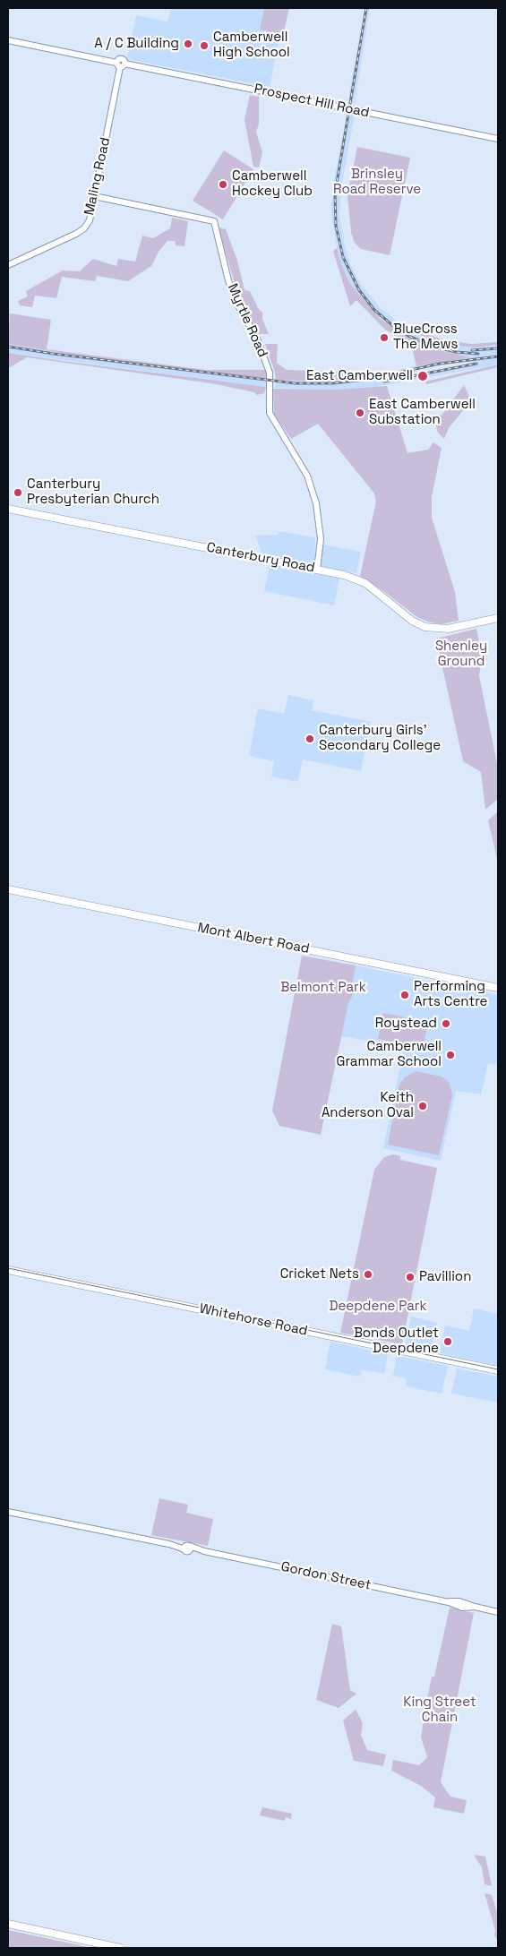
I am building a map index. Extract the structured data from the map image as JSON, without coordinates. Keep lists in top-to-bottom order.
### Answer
{
  "streets": {
    "main road": ["Canterbury Road", "Mont Albert Road", "Whitehorse Road"],
    "street": [
      "Prospect Hill Road",
      "Maling Road",
      "Myrtle Road",
      "Gordon Street"
    ]
  },
  "crossings": [
    ["Prospect Hill Road", "Maling Road"],
    ["Maling Road", "Myrtle Road"],
    ["Myrtle Road", "Canterbury Road"]
  ],
  "parks": [
    "Brinsley Road Reserve",
    "Shenley Ground",
    "Belmont Park",
    "Deepdene Park",
    "King Street Chain"
  ],
  "places": [
    "A / C Building",
    "Camberwell High School",
    "Camberwell Hockey Club",
    "BlueCross The Mews",
    "East Camberwell",
    "East Camberwell Substation",
    "Canterbury Presbyterian Church",
    "Canterbury Girls' Secondary College",
    "Performing Arts Centre",
    "Roystead",
    "Camberwell Grammar School",
    "Keith Anderson Oval",
    "Cricket Nets",
    "Pavillion",
    "Bonds Outlet Deepdene"
  ]
}
